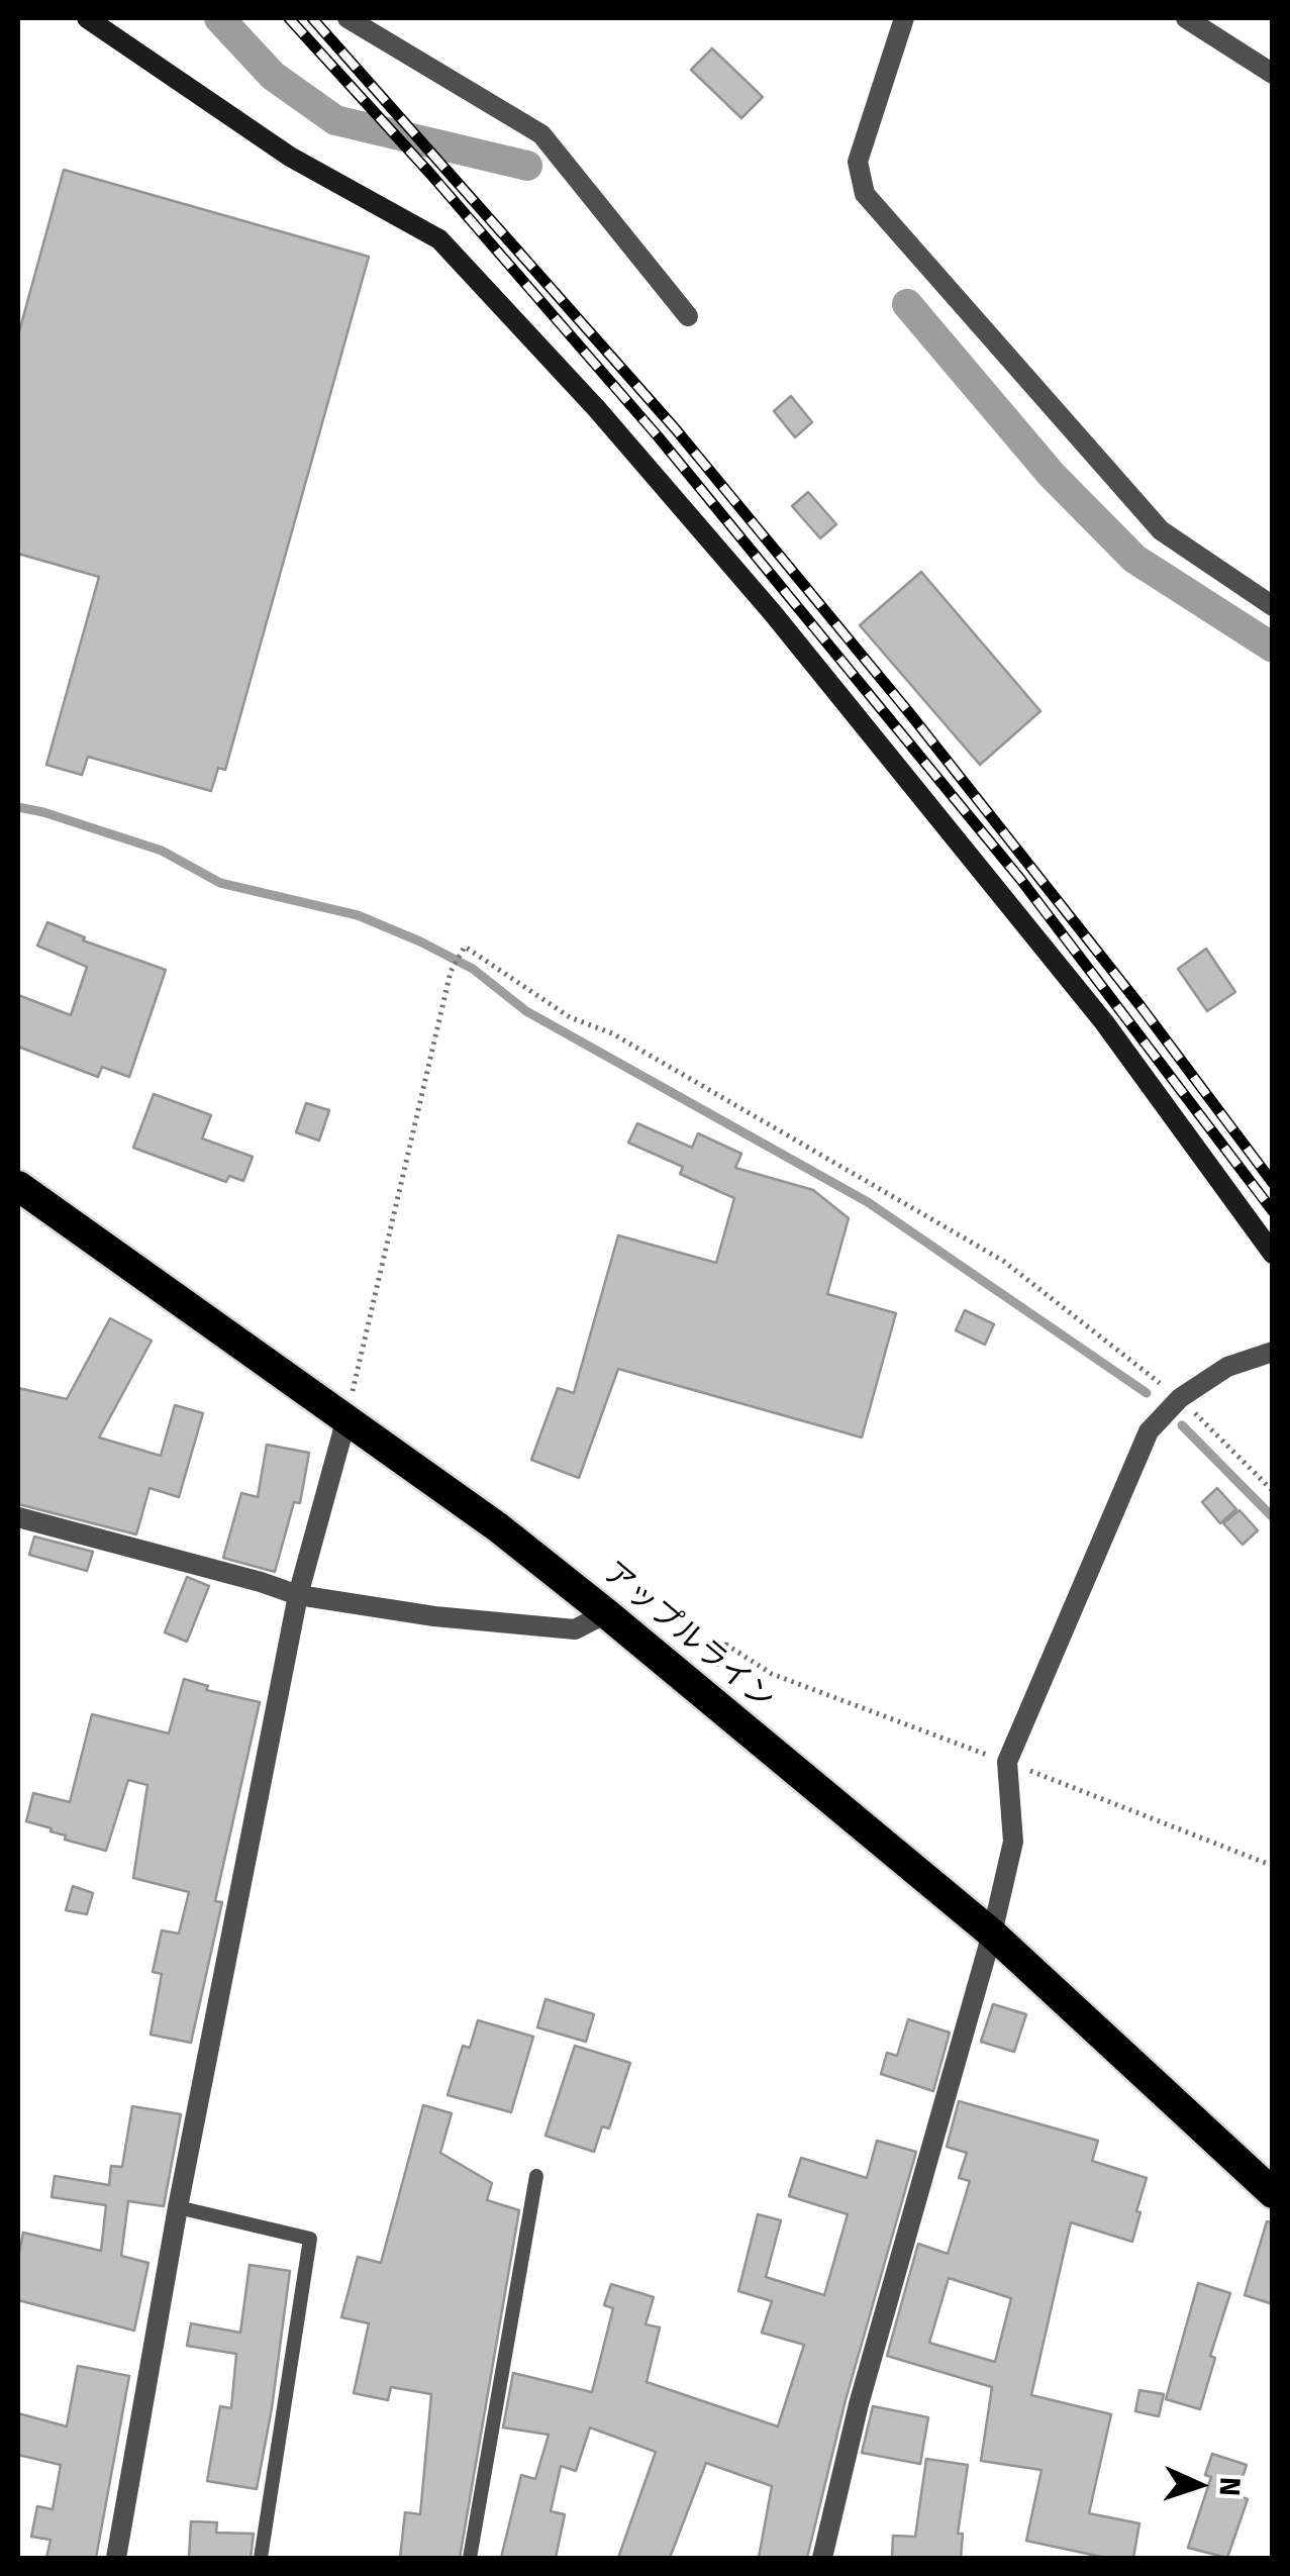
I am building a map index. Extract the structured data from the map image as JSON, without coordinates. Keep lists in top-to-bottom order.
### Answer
{
  "streets": {
    "highway": ["アップルライン"]
  },
  "north": "right"
}
